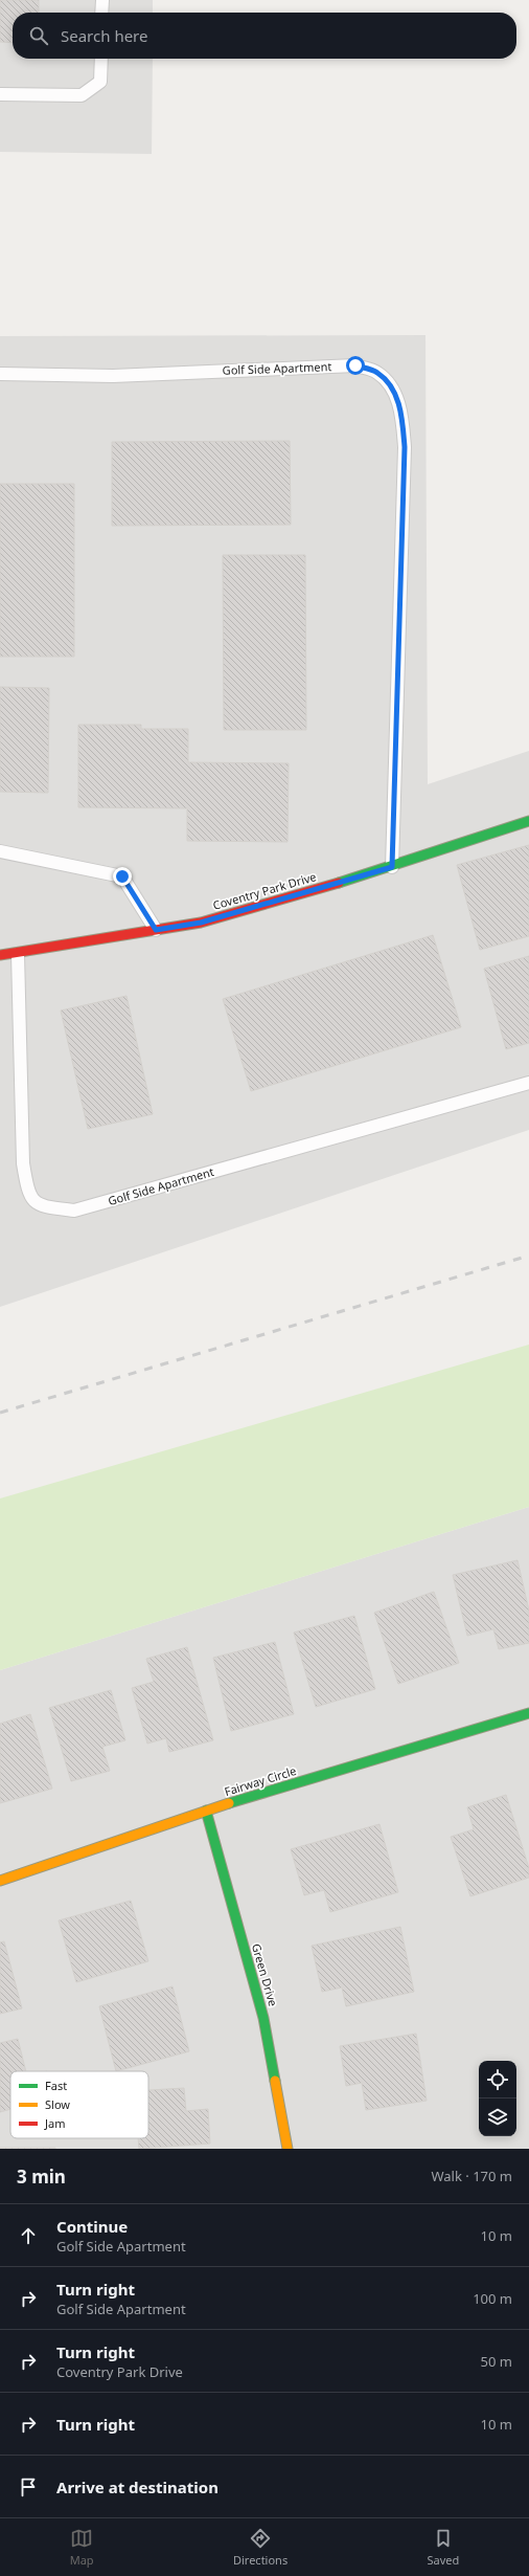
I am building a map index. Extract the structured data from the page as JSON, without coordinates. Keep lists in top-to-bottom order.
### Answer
{
  "streets": {
    "street": ["Coventry Park Drive", "Fairway Circle", "Green Drive"],
    "lane": ["Golf Side Apartment"]
  },
  "crossings": [
    ["Golf Side Apartment", "Coventry Park Drive"],
    ["Fairway Circle", "Green Drive"]
  ],
  "legend": ["Fast", "Slow", "Jam"],
  "page": {
    "search": "Search here",
    "heading": ["3 min", "Walk · 170 m"],
    "list": [
      ["Continue", "Golf Side Apartment", "10 m"],
      ["Turn right", "Golf Side Apartment", "100 m"],
      ["Turn right", "Coventry Park Drive", "50 m"],
      ["Turn right", "10 m"],
      "Arrive at destination"
    ],
    "nav": ["Map", "Directions", "Saved"]
  }
}
